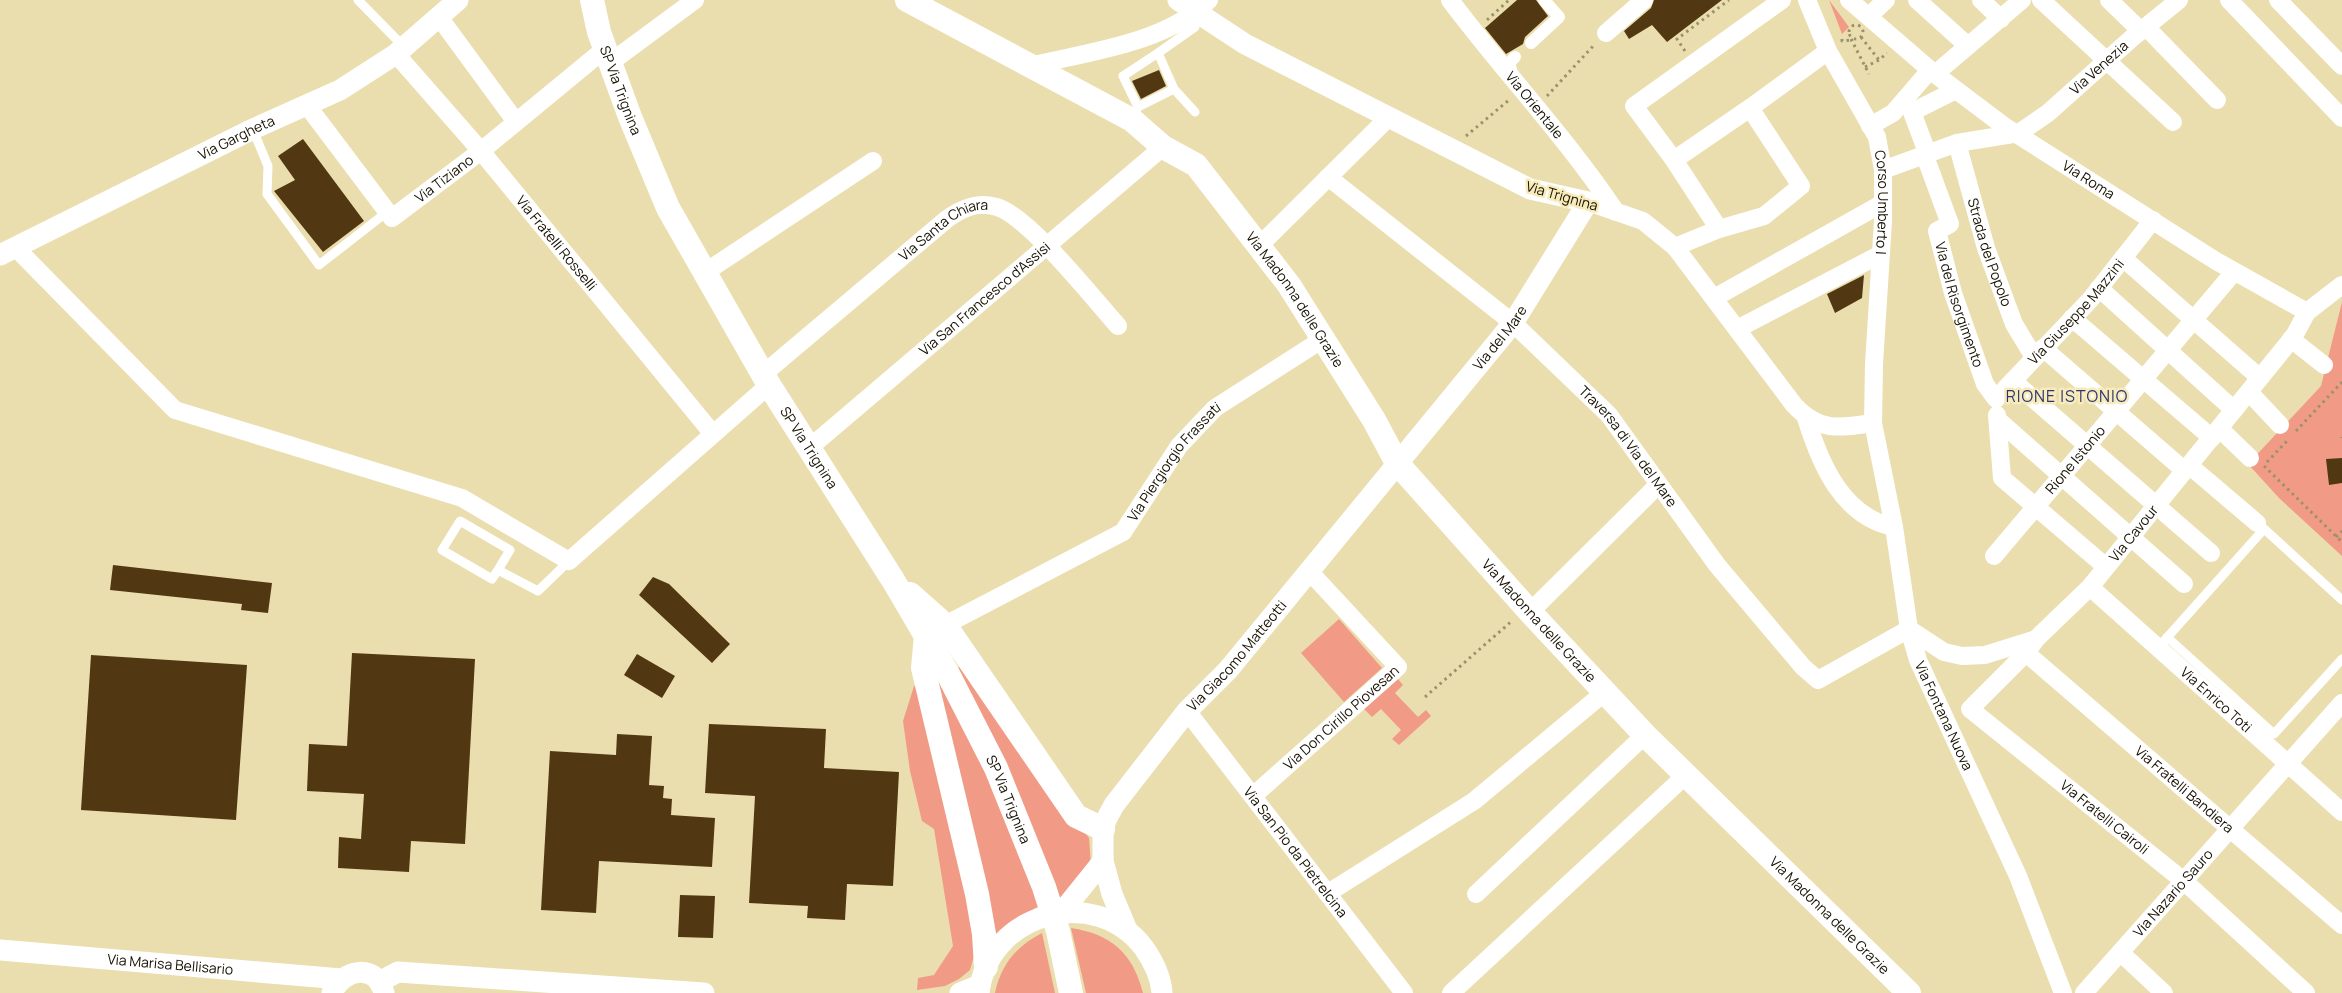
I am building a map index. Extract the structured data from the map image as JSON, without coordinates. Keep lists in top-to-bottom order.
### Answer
{
  "streets": {
    "main road": ["SP Via Trignina", "Via Madonna delle Grazie"],
    "street": [
      "Via Venezia",
      "Via Orientale",
      "Via Gargheta",
      "Via Tiziano",
      "Via Roma",
      "Via Trignina",
      "Corso Umberto I",
      "Via Santa Chiara",
      "Via Fratelli Rosselli",
      "Strada del Popolo",
      "Via San Francesco d'Assisi",
      "Via del Risorgimento",
      "Via Giuseppe Mazzini",
      "Via del Mare",
      "Traversa di Via del Mare",
      "Rione Istonio",
      "Via Piergiorgio Frassati",
      "Via Cavour",
      "Via Giacomo Matteotti",
      "Via Enrico Toti",
      "Via Fontana Nuova",
      "Via Don Cirillo Piovesan",
      "Via Fratelli Bandiera",
      "Via Fratelli Cairoli",
      "Via San Pio da Pietrelcina",
      "Via Nazario Sauro",
      "Via Marisa Bellisario"
    ]
  },
  "crossings": [
    ["Via Venezia", "Via Roma"],
    ["SP Via Trignina", "Via Tiziano"],
    ["SP Via Trignina", "Via Santa Chiara"],
    ["SP Via Trignina", "Via San Francesco d'Assisi"],
    ["SP Via Trignina", "Via Piergiorgio Frassati"],
    ["Via Orientale", "Via Trignina"],
    ["Via Gargheta", "Via Fratelli Rosselli"],
    ["Via Tiziano", "Via Fratelli Rosselli"],
    ["Via Roma", "Via Giuseppe Mazzini"],
    ["Via Roma", "Rione Istonio"],
    ["Via Roma", "Via Cavour"],
    ["Via Trignina", "Via del Mare"],
    ["Corso Umberto I", "Via Fontana Nuova"],
    ["Via Santa Chiara", "Via Fratelli Rosselli"],
    ["Via Santa Chiara", "Via San Francesco d'Assisi"],
    ["Strada del Popolo", "Via Giuseppe Mazzini"],
    ["Strada del Popolo", "Rione Istonio"],
    ["Strada del Popolo", "Via Cavour"],
    ["Via San Francesco d'Assisi", "Via Madonna delle Grazie"],
    ["Via Madonna delle Grazie", "Via del Mare"],
    ["Via Madonna delle Grazie", "Via Piergiorgio Frassati"],
    ["Via Madonna delle Grazie", "Via Giacomo Matteotti"],
    ["Via Madonna delle Grazie", "Via San Pio da Pietrelcina"],
    ["Via del Risorgimento", "Via Giuseppe Mazzini"],
    ["Via del Mare", "Traversa di Via del Mare"],
    ["Via del Mare", "Via Giacomo Matteotti"],
    ["Traversa di Via del Mare", "Via Cavour"],
    ["Traversa di Via del Mare", "Via Fontana Nuova"],
    ["Via Cavour", "Via Enrico Toti"],
    ["Via Cavour", "Via Fontana Nuova"],
    ["Via Cavour", "Via Fratelli Bandiera"],
    ["Via Cavour", "Via Fratelli Cairoli"],
    ["Via Giacomo Matteotti", "Via Don Cirillo Piovesan"],
    ["Via Giacomo Matteotti", "Via San Pio da Pietrelcina"],
    ["Via Enrico Toti", "Via Nazario Sauro"],
    ["Via Don Cirillo Piovesan", "Via San Pio da Pietrelcina"],
    ["Via Fratelli Bandiera", "Via Fratelli Cairoli"],
    ["Via Fratelli Bandiera", "Via Nazario Sauro"],
    ["Via Fratelli Cairoli", "Via Nazario Sauro"]
  ],
  "districts": ["RIONE ISTONIO"]
}
